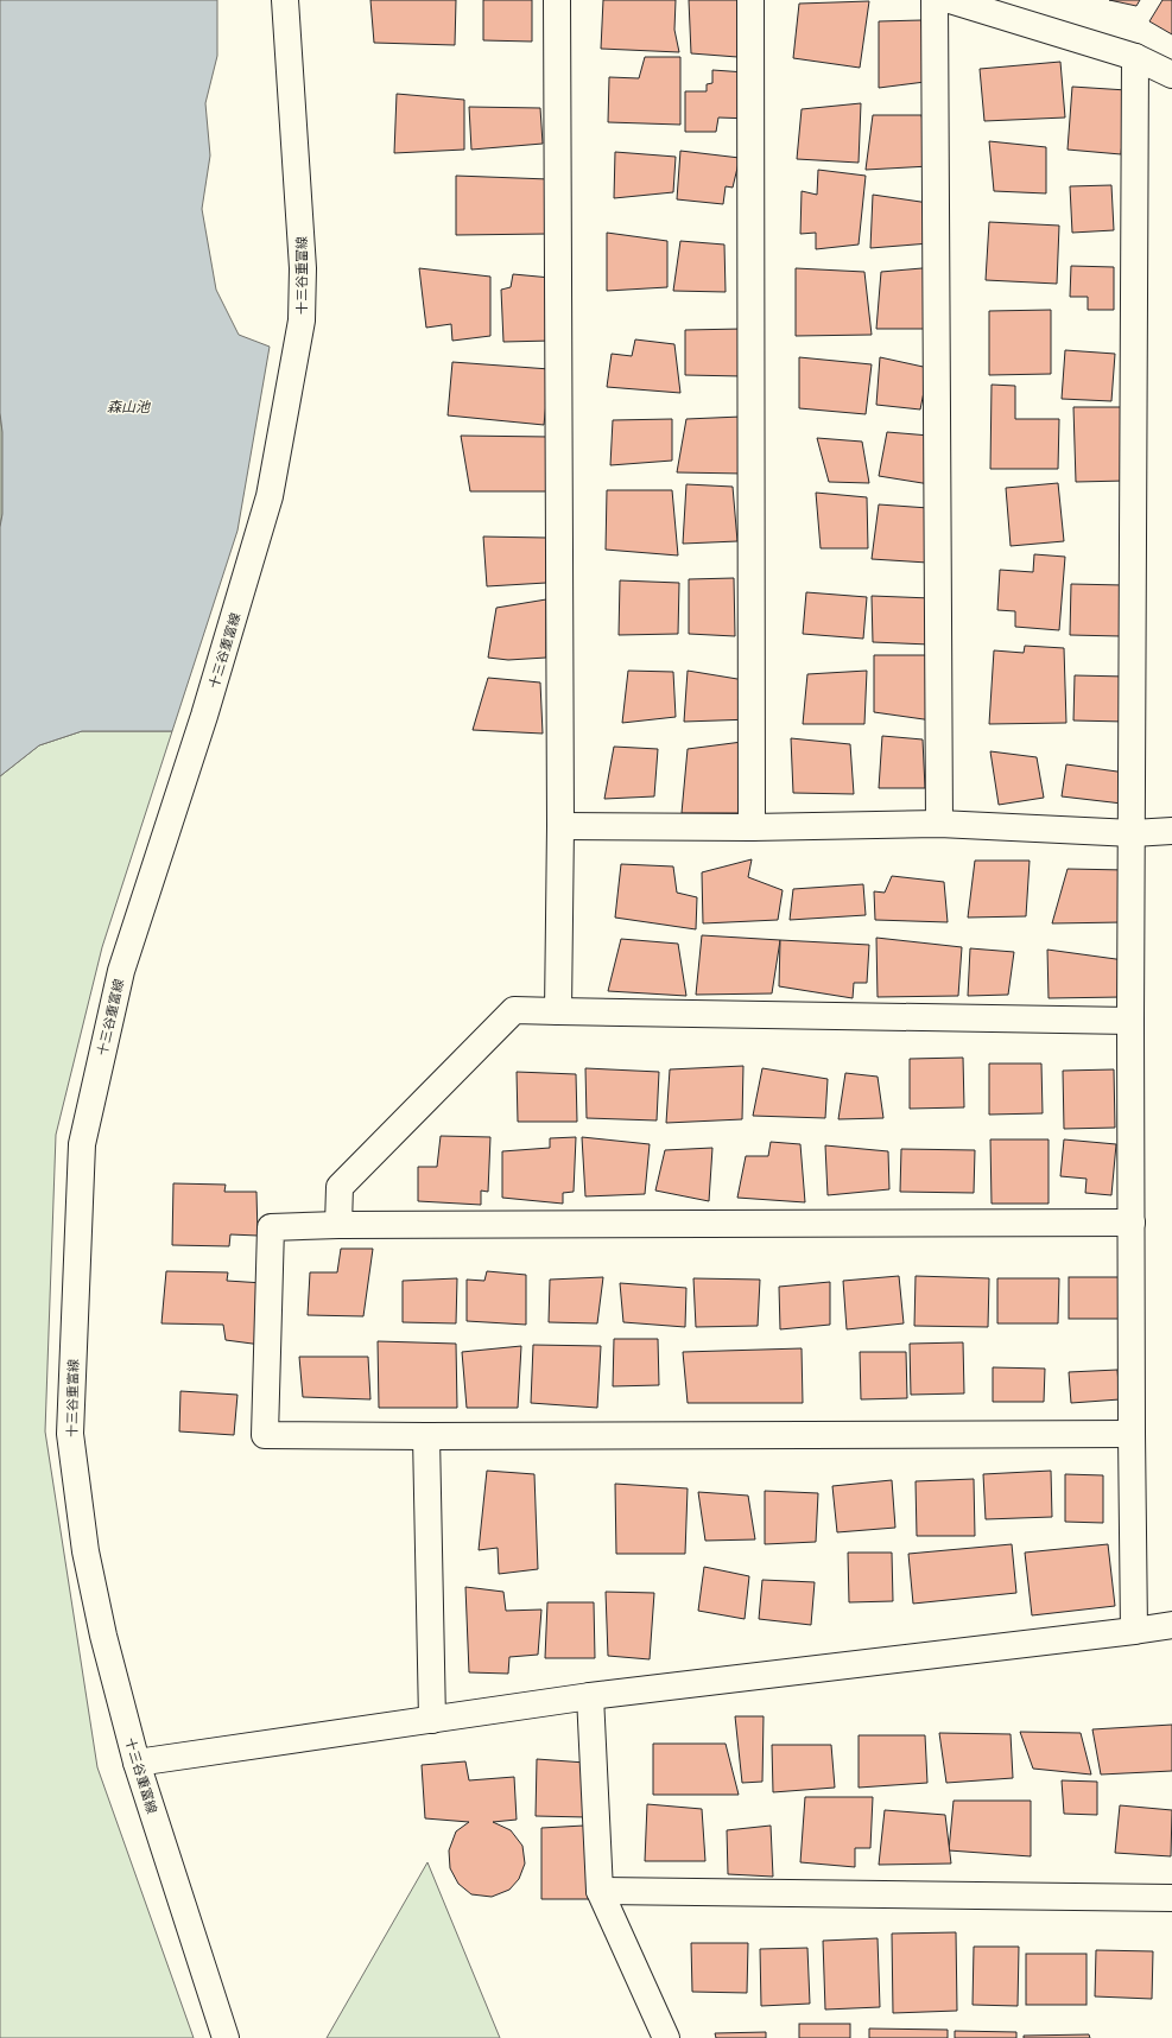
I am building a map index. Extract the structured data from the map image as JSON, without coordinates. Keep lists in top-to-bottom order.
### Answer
{
  "streets": {
    "street": ["十三谷重富線"]
  },
  "water": ["森山池"]
}
